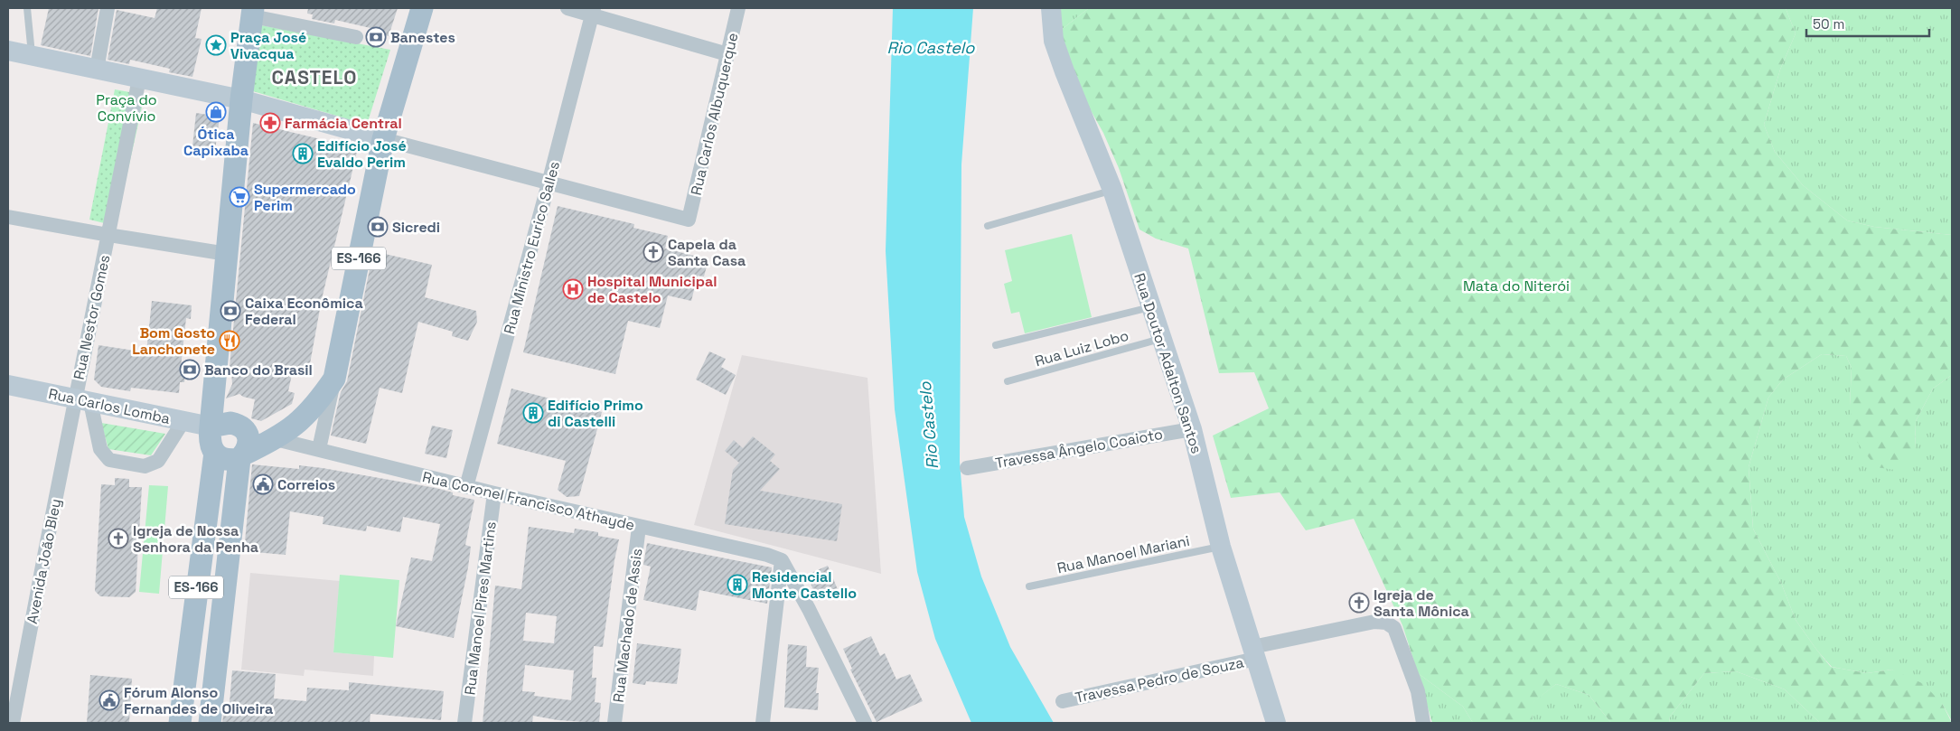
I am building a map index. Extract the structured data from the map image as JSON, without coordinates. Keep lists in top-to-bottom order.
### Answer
{
  "streets": {
    "main road": ["ES-166", "Rua Doutor Adalton Santos", "Rua Carlos Lomba"],
    "street": [
      "Rua Carlos Albuquerque",
      "Rua Ministro Eurico Salles",
      "Rua Nestor Gomes",
      "Travessa Ângelo Coaioto",
      "Rua Coronel Francisco Athayde",
      "Avenida João Bley",
      "Rua Manoel Pires Martins",
      "Rua Machado de Assis",
      "Travessa Pedro de Souza"
    ],
    "lane": ["Rua Luiz Lobo", "Rua Manoel Mariani"]
  },
  "crossings": [
    ["Rua Carlos Albuquerque", "Rua Ministro Eurico Salles"],
    ["Rua Ministro Eurico Salles", "Rua Coronel Francisco Athayde"],
    ["ES-166", "Rua Carlos Lomba"],
    ["Rua Nestor Gomes", "Rua Carlos Lomba"],
    ["Rua Nestor Gomes", "Avenida João Bley"],
    ["Rua Luiz Lobo", "Rua Doutor Adalton Santos"],
    ["Rua Doutor Adalton Santos", "Travessa Ângelo Coaioto"],
    ["Rua Doutor Adalton Santos", "Rua Manoel Mariani"],
    ["Rua Doutor Adalton Santos", "Travessa Pedro de Souza"],
    ["Rua Carlos Lomba", "Avenida João Bley"],
    ["Rua Coronel Francisco Athayde", "Rua Manoel Pires Martins"],
    ["Rua Coronel Francisco Athayde", "Rua Machado de Assis"]
  ],
  "districts": ["CASTELO"],
  "water": ["Rio Castelo"],
  "parks": ["Praça do Convívio", "Mata do Niterói"],
  "places": {
    "bank": [
      "Banestes",
      "Sicredi",
      "Caixa Econômica Federal",
      "Banco do Brasil"
    ],
    "place": ["Praça José Vivacqua"],
    "shop": ["Ótica Capixaba"],
    "pharmacy": ["Farmácia Central"],
    "building": ["Edifício José Evaldo Perim", "Edifício Primo di Castelli", "Residencial Monte Castello"],
    "supermarket": ["Supermercado Perim"],
    "church": ["Capela da Santa Casa", "Igreja de Nossa Senhora da Penha", "Igreja de Santa Mônica"],
    "hospital": ["Hospital Municipal de Castelo"],
    "restaurant": ["Bom Gosto Lanchonete"],
    "public building": ["Correios", "Fórum Alonso Fernandes de Oliveira"]
  },
  "scale_bar": "50 m"
}
